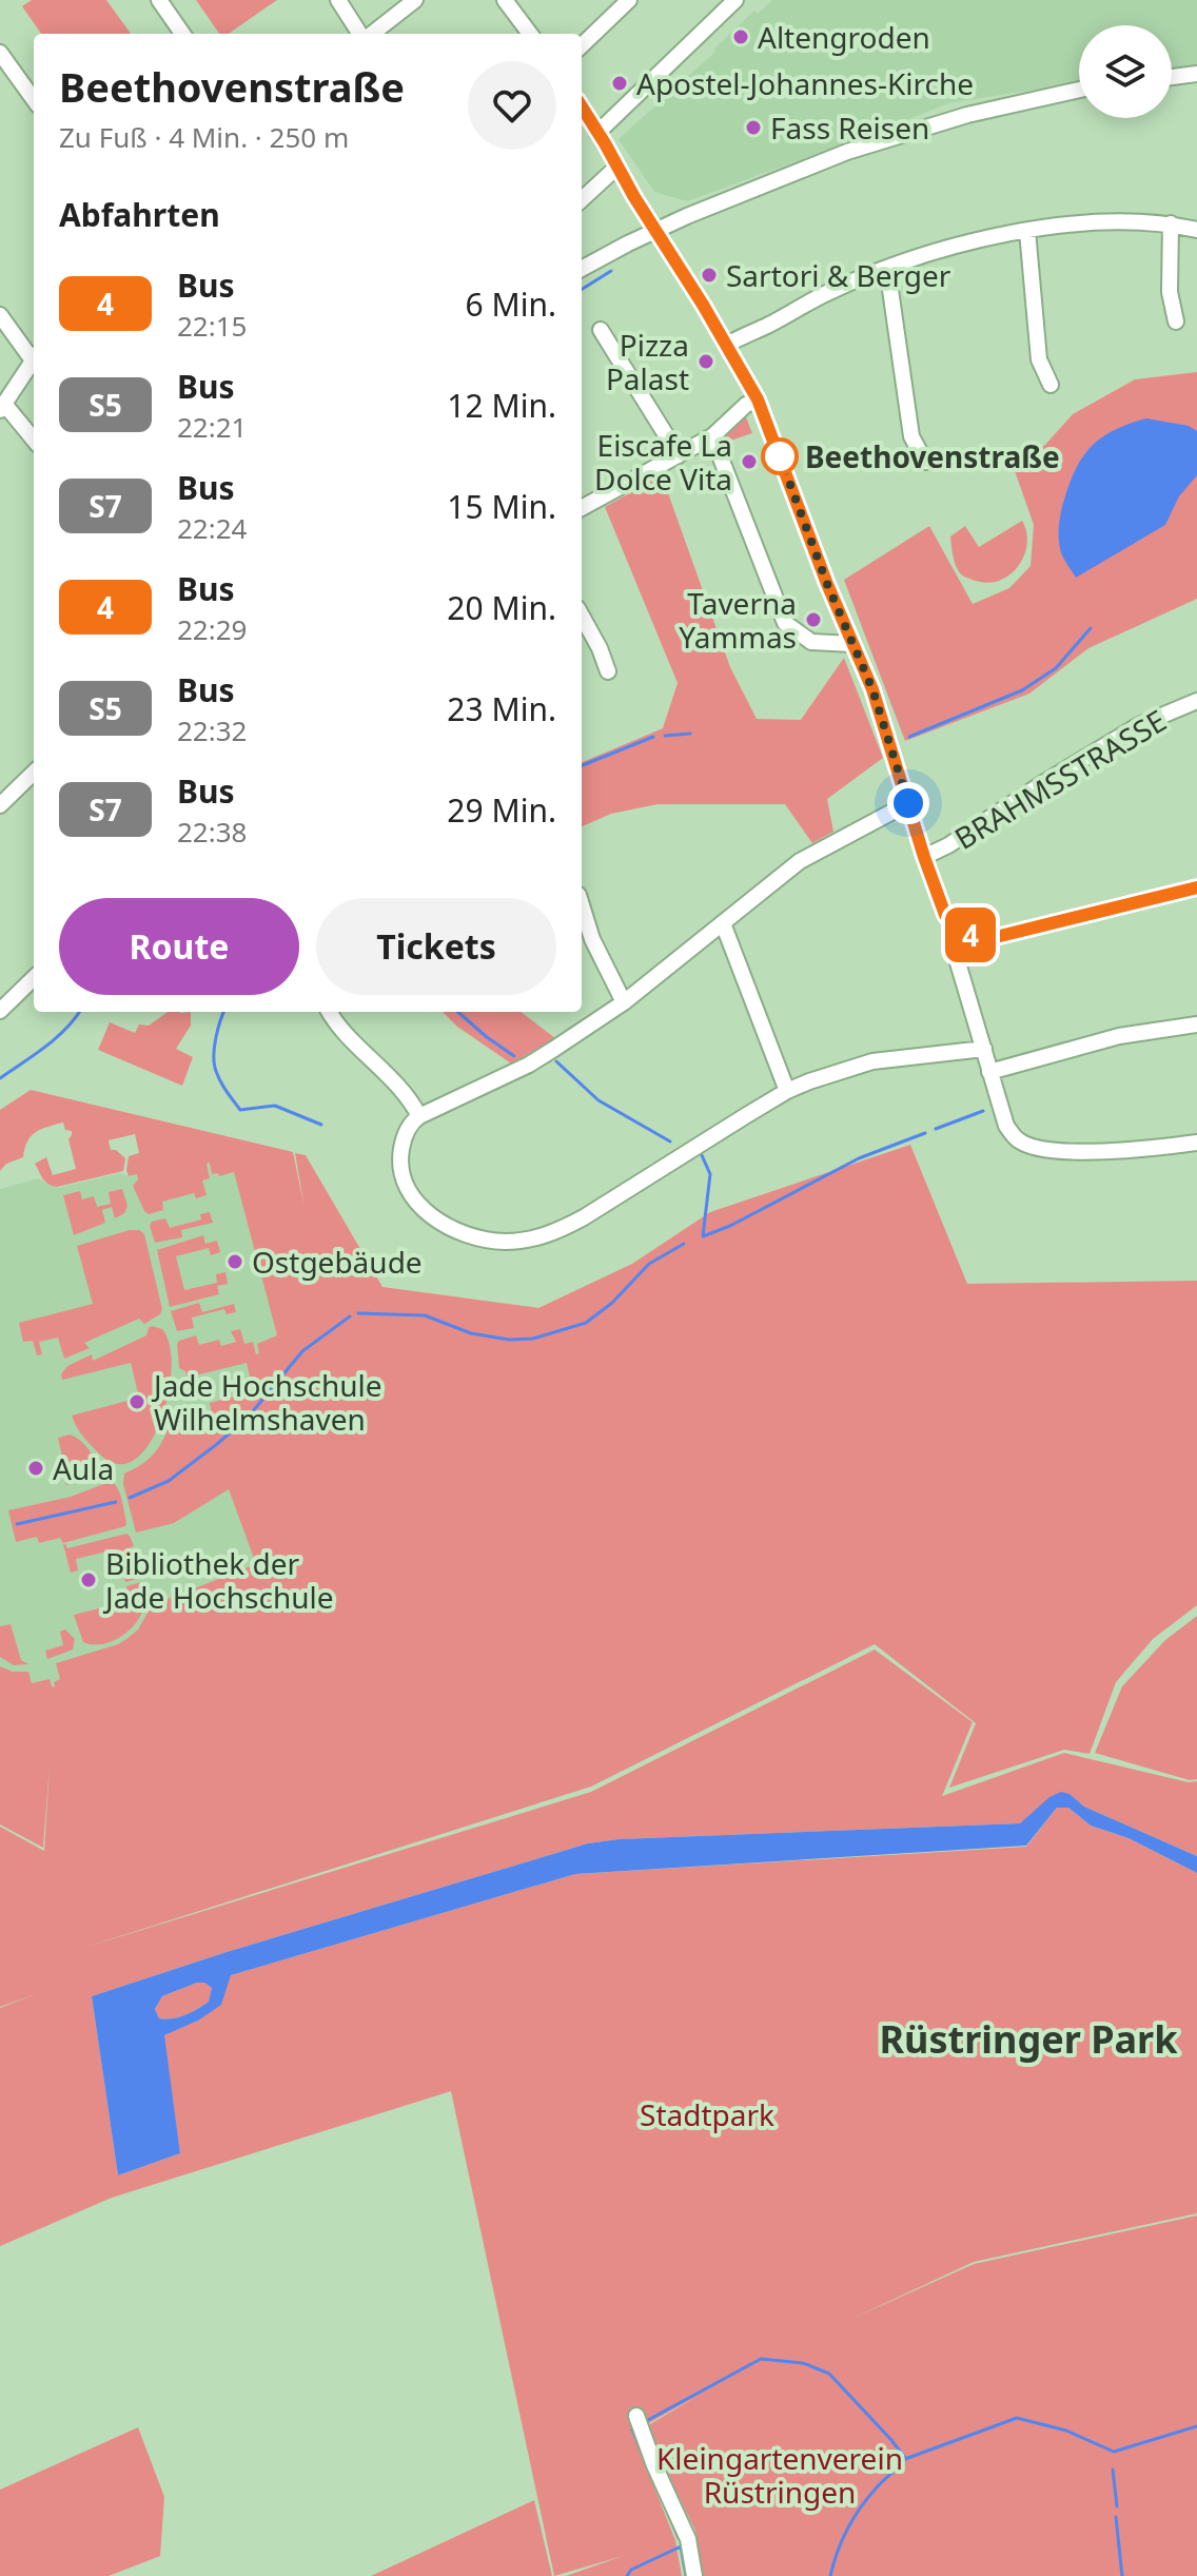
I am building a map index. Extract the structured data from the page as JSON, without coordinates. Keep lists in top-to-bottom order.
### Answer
{
  "streets": {
    "street": ["BRAHMSSTRASSE"]
  },
  "districts": ["Rüstringer Park"],
  "parks": ["Stadtpark", "Kleingartenverein Rüstringen"],
  "places": [
    "Altengroden",
    "Apostel-Johannes-Kirche",
    "Fass Reisen",
    "Sartori & Berger",
    "Pizza Palast",
    "Beethovenstraße",
    "Eiscafe La Dolce Vita",
    "Taverna Yammas",
    "Ostgebäude",
    "Jade Hochschule Wilhelmshaven",
    "Aula",
    "Bibliothek der Jade Hochschule"
  ],
  "lines": ["bus line 4"],
  "page": {
    "on_map": "4",
    "heading": [
      ["Beethovenstraße", "Zu Fuß · 4 Min. · 250 m"],
      "Abfahrten"
    ],
    "list": [
      {
        "mark": "4",
        "name": "Bus",
        "note": "22:15",
        "value": "6 Min."
      },
      {
        "mark": "S5",
        "name": "Bus",
        "note": "22:21",
        "value": "12 Min."
      },
      {
        "mark": "S7",
        "name": "Bus",
        "note": "22:24",
        "value": "15 Min."
      },
      {
        "mark": "4",
        "name": "Bus",
        "note": "22:29",
        "value": "20 Min."
      },
      {
        "mark": "S5",
        "name": "Bus",
        "note": "22:32",
        "value": "23 Min."
      },
      {
        "mark": "S7",
        "name": "Bus",
        "note": "22:38",
        "value": "29 Min."
      }
    ],
    "buttons": ["Route", "Tickets"]
  }
}
